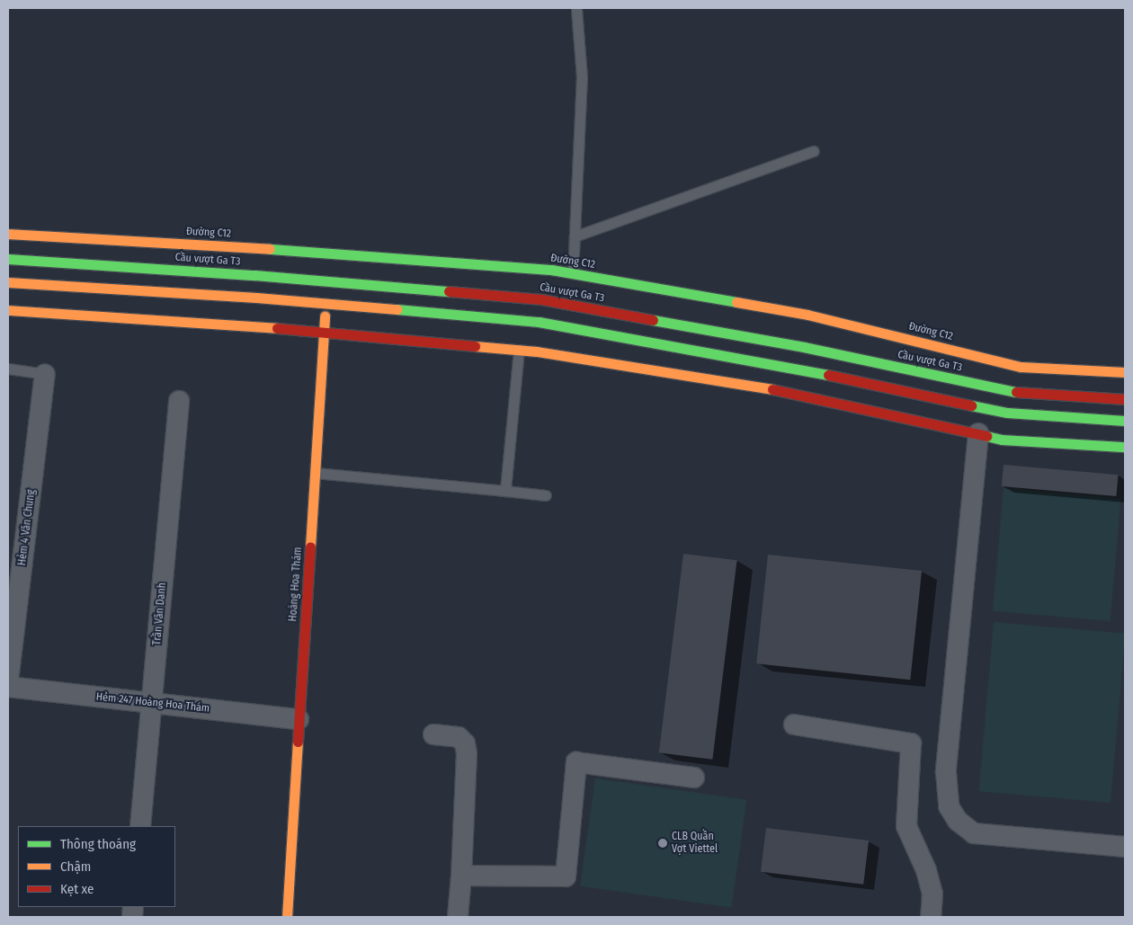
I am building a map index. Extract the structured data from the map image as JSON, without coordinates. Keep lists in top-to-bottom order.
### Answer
{
  "streets": {
    "main road": ["Đường C12", "Cầu vượt Ga T3", "Hoàng Hoa Thám"],
    "street": ["Hẻm 4 Văn Chung", "Trần Văn Danh", "Hẻm 247 Hoàng Hoa Thám"]
  },
  "crossings": [
    ["Đường C12", "Hoàng Hoa Thám"],
    ["Hoàng Hoa Thám", "Hẻm 247 Hoàng Hoa Thám"],
    ["Trần Văn Danh", "Hẻm 247 Hoàng Hoa Thám"]
  ],
  "places": ["CLB Quần Vợt Viettel"],
  "legend": ["Thông thoáng", "Chậm", "Kẹt xe"]
}
